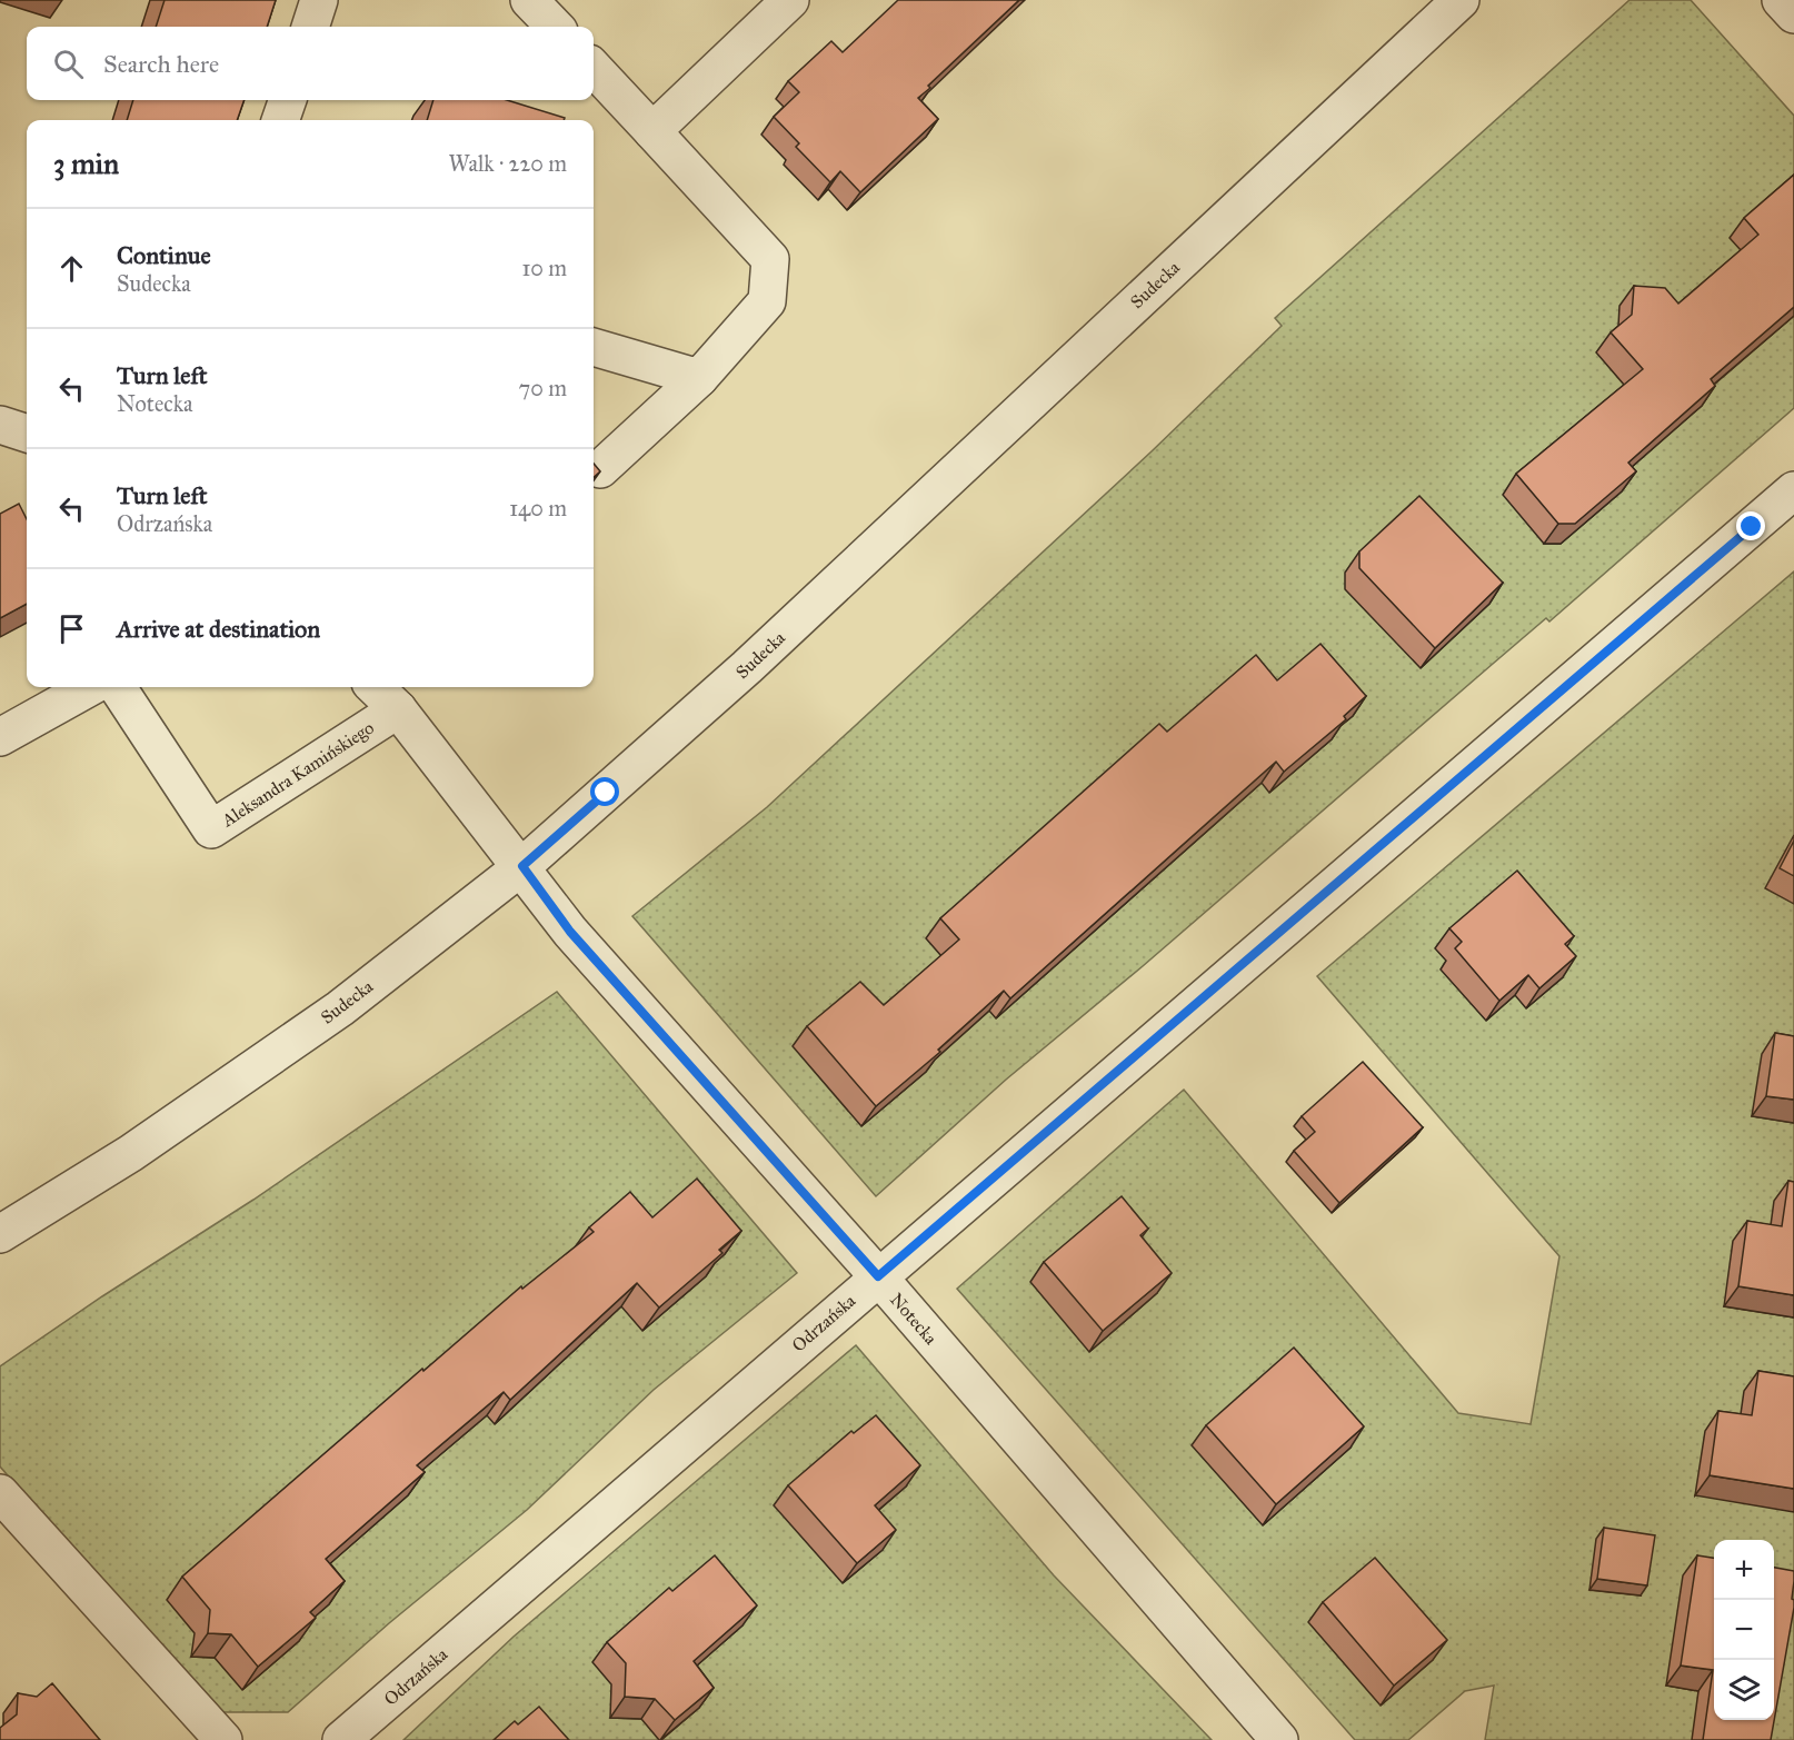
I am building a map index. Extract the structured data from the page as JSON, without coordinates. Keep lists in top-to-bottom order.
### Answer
{
  "streets": {
    "street": [
      "Sudecka",
      "Aleksandra Kamińskiego",
      "Notecka",
      "Odrzańska"
    ]
  },
  "crossings": [
    ["Sudecka", "Notecka"],
    ["Aleksandra Kamińskiego", "Notecka"],
    ["Notecka", "Odrzańska"]
  ],
  "page": {
    "search": "Search here",
    "heading": ["3 min", "Walk · 220 m"],
    "list": [
      ["Continue", "Sudecka", "10 m"],
      ["Turn left", "Notecka", "70 m"],
      ["Turn left", "Odrzańska", "140 m"],
      "Arrive at destination"
    ],
    "map_buttons": ["+", "−"]
  }
}
